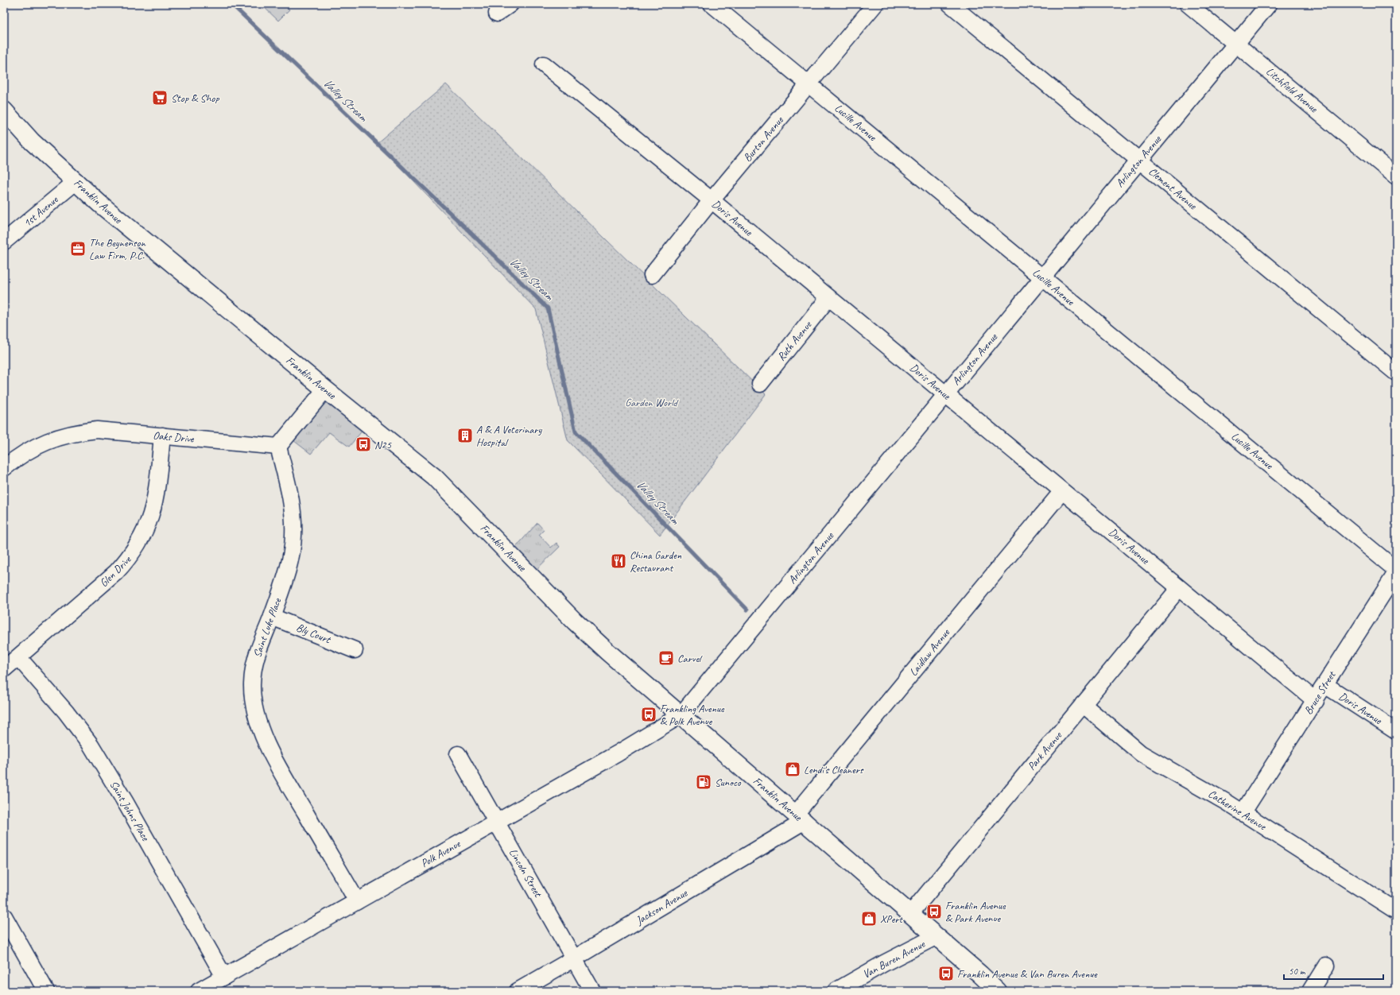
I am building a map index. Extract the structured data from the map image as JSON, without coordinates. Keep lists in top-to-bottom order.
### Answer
{
  "streets": {
    "main road": ["Franklin Avenue"],
    "street": [
      "Litchfield Avenue",
      "Lucille Avenue",
      "Burton Avenue",
      "Arlington Avenue",
      "Clement Avenue",
      "1st Avenue",
      "Doris Avenue",
      "Ruth Avenue",
      "Oaks Drive",
      "Glen Drive",
      "Saint Luke Place",
      "Bly Court",
      "Laidlaw Avenue",
      "Bruce Street",
      "Park Avenue",
      "Catherine Avenue",
      "Saint Johns Place",
      "Polk Avenue",
      "Lincoln Street",
      "Jackson Avenue",
      "Van Buren Avenue"
    ]
  },
  "crossings": [
    ["Litchfield Avenue", "Arlington Avenue"],
    ["Lucille Avenue", "Burton Avenue"],
    ["Lucille Avenue", "Arlington Avenue"],
    ["Burton Avenue", "Doris Avenue"],
    ["Arlington Avenue", "Clement Avenue"],
    ["Arlington Avenue", "Franklin Avenue"],
    ["Arlington Avenue", "Doris Avenue"],
    ["Arlington Avenue", "Polk Avenue"],
    ["Franklin Avenue", "1st Avenue"],
    ["Franklin Avenue", "Laidlaw Avenue"],
    ["Franklin Avenue", "Park Avenue"],
    ["Franklin Avenue", "Polk Avenue"],
    ["Franklin Avenue", "Jackson Avenue"],
    ["Franklin Avenue", "Van Buren Avenue"],
    ["Doris Avenue", "Ruth Avenue"],
    ["Doris Avenue", "Laidlaw Avenue"],
    ["Doris Avenue", "Bruce Street"],
    ["Doris Avenue", "Park Avenue"],
    ["Oaks Drive", "Glen Drive"],
    ["Oaks Drive", "Saint Luke Place"],
    ["Glen Drive", "Saint Johns Place"],
    ["Saint Luke Place", "Bly Court"],
    ["Saint Luke Place", "Polk Avenue"],
    ["Laidlaw Avenue", "Jackson Avenue"],
    ["Bruce Street", "Catherine Avenue"],
    ["Park Avenue", "Catherine Avenue"],
    ["Saint Johns Place", "Polk Avenue"],
    ["Polk Avenue", "Lincoln Street"],
    ["Lincoln Street", "Jackson Avenue"]
  ],
  "water": ["Valley Stream"],
  "parks": ["Garden World"],
  "places": {
    "supermarket": ["Stop & Shop"],
    "office": ["The Beynenson Law Firm, P.C."],
    "building": ["A & A Veterinary Hospital"],
    "bus stop": [
      "N25",
      "Frankling Avenue & Polk Avenue",
      "Franklin Avenue & Park Avenue",
      "Franklin Avenue & Van Buren Avenue"
    ],
    "restaurant": ["China Garden Restaurant"],
    "cafe": ["Carvel"],
    "shop": ["Lendi's Cleaners", "XPert"],
    "fuel station": ["Sunoco"]
  },
  "scale_bar": "50 m"
}
